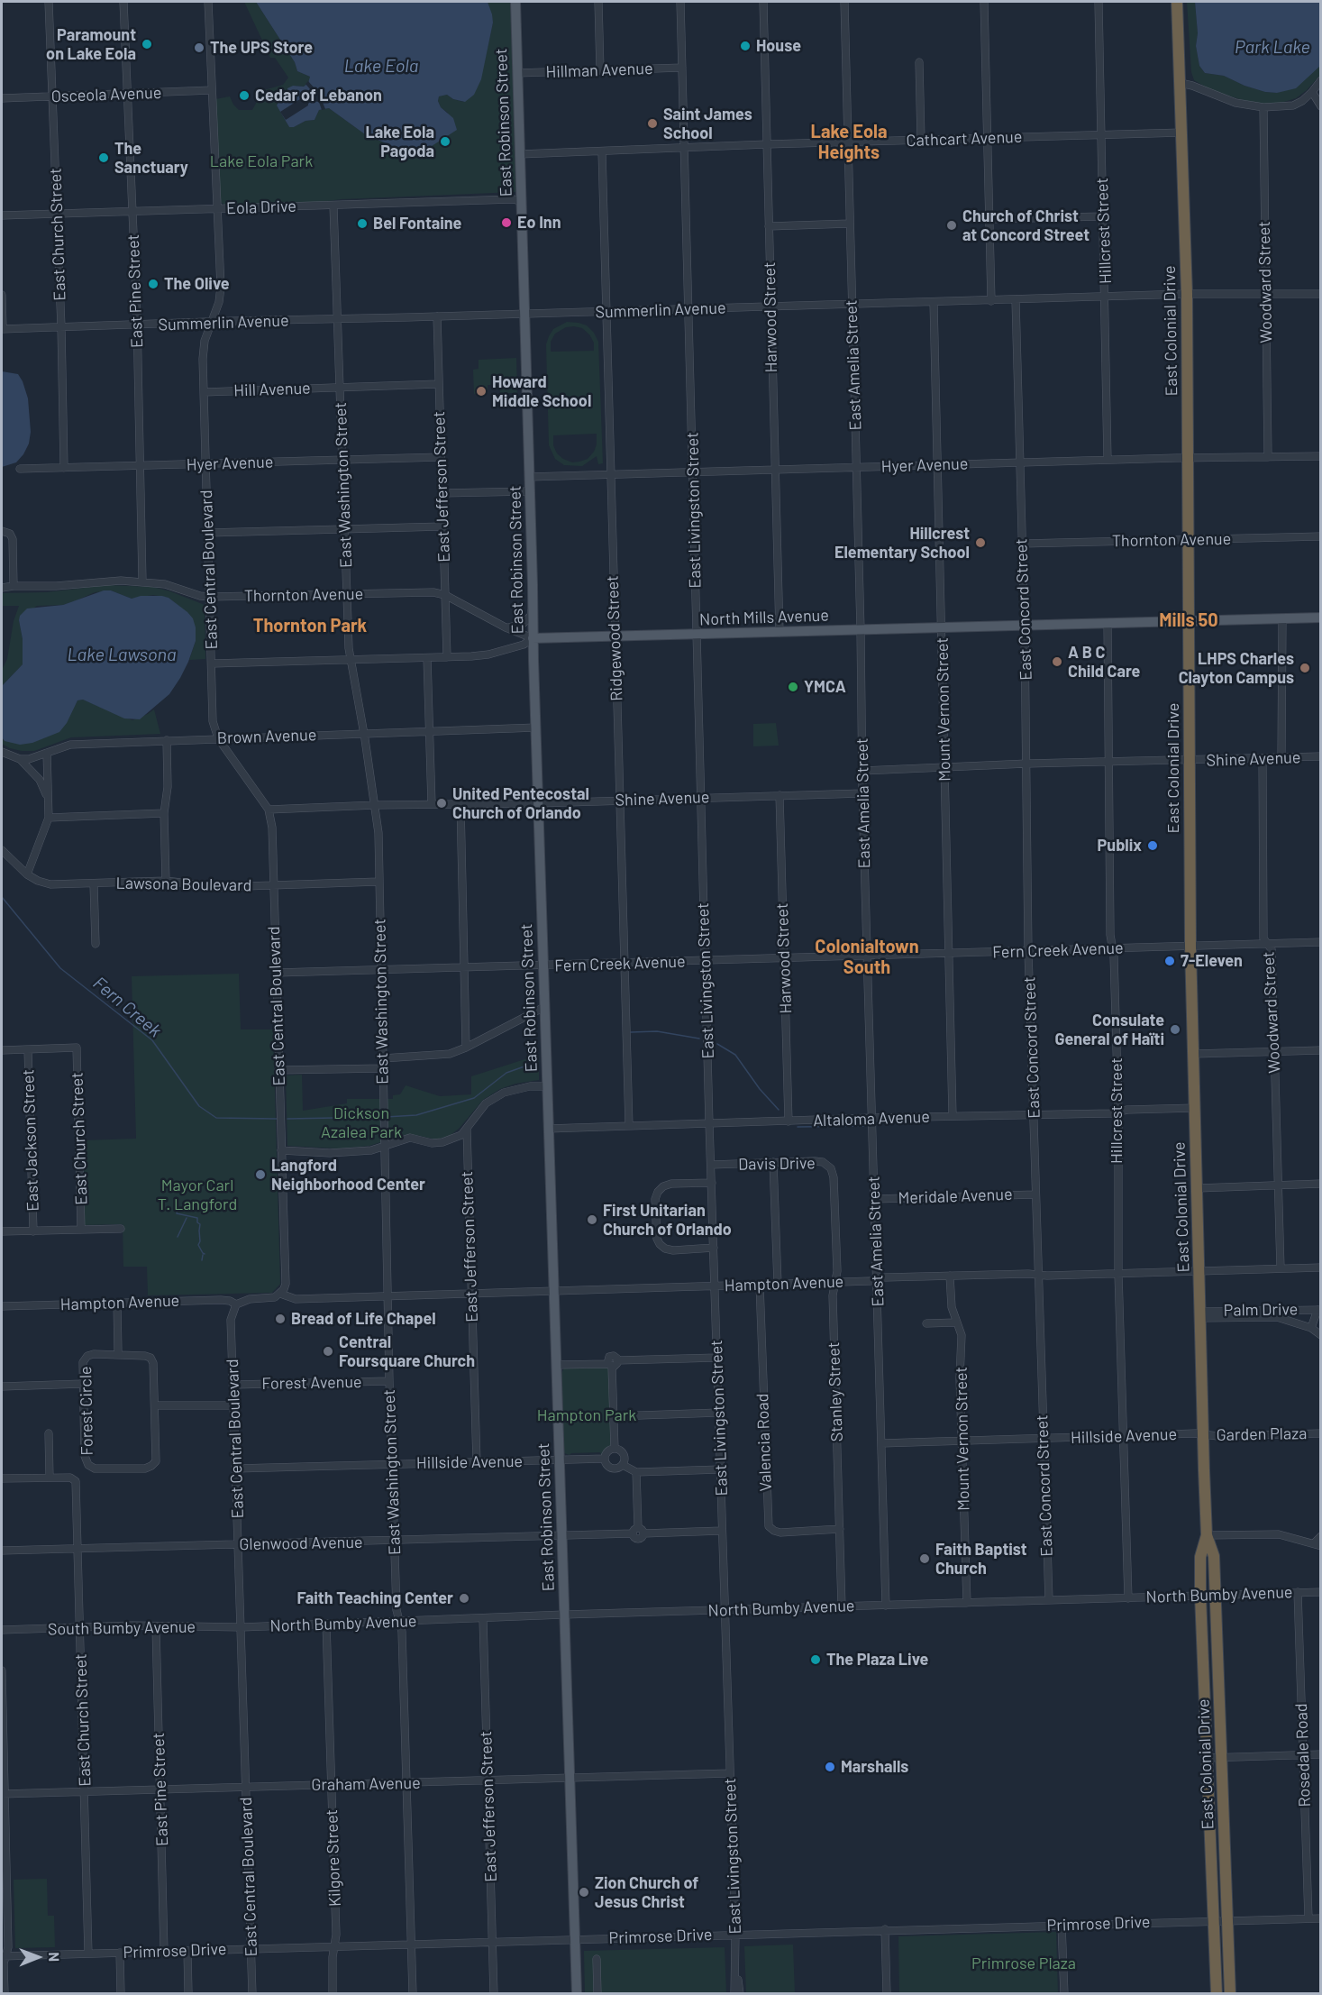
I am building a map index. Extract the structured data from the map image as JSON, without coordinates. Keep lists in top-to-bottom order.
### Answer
{
  "streets": {
    "highway": ["East Colonial Drive"],
    "main road": ["East Robinson Street", "North Mills Avenue"],
    "street": [
      "Hillman Avenue",
      "Osceola Avenue",
      "Cathcart Avenue",
      "Eola Drive",
      "Hillcrest Street",
      "East Church Street",
      "Woodward Street",
      "East Pine Street",
      "Summerlin Avenue",
      "Harwood Street",
      "East Amelia Street",
      "Hill Avenue",
      "Hyer Avenue",
      "East Washington Street",
      "East Jefferson Street",
      "East Livingston Street",
      "Thornton Avenue",
      "East Central Boulevard",
      "East Concord Street",
      "Ridgewood Street",
      "Mount Vernon Street",
      "Brown Avenue",
      "Shine Avenue",
      "Lawsona Boulevard",
      "Fern Creek Avenue",
      "Altaloma Avenue",
      "East Jackson Street",
      "Davis Drive",
      "Meridale Avenue",
      "Hampton Avenue",
      "Palm Drive",
      "Forest Avenue",
      "Stanley Street",
      "Forest Circle",
      "Garden Plaza",
      "Hillside Avenue",
      "Valencia Road",
      "Glenwood Avenue",
      "North Bumby Avenue",
      "South Bumby Avenue",
      "Rosedale Road",
      "Graham Avenue",
      "Kilgore Street",
      "Primrose Drive"
    ]
  },
  "crossings": [
    ["Hillman Avenue", "East Robinson Street"],
    ["Hillman Avenue", "East Livingston Street"],
    ["Osceola Avenue", "East Church Street"],
    ["Osceola Avenue", "East Pine Street"],
    ["Osceola Avenue", "East Central Boulevard"],
    ["East Robinson Street", "Cathcart Avenue"],
    ["East Robinson Street", "Eola Drive"],
    ["East Robinson Street", "Summerlin Avenue"],
    ["East Robinson Street", "Hyer Avenue"],
    ["East Robinson Street", "Thornton Avenue"],
    ["East Robinson Street", "North Mills Avenue"],
    ["East Robinson Street", "Brown Avenue"],
    ["East Robinson Street", "Shine Avenue"],
    ["East Robinson Street", "Fern Creek Avenue"],
    ["East Robinson Street", "Altaloma Avenue"],
    ["East Robinson Street", "Hampton Avenue"],
    ["East Robinson Street", "Hillside Avenue"],
    ["East Robinson Street", "Glenwood Avenue"],
    ["East Robinson Street", "North Bumby Avenue"],
    ["East Robinson Street", "Graham Avenue"],
    ["East Robinson Street", "Primrose Drive"],
    ["Cathcart Avenue", "Hillcrest Street"],
    ["Cathcart Avenue", "Harwood Street"],
    ["Cathcart Avenue", "East Colonial Drive"],
    ["Cathcart Avenue", "East Amelia Street"],
    ["Cathcart Avenue", "East Livingston Street"],
    ["Cathcart Avenue", "Ridgewood Street"],
    ["Eola Drive", "East Church Street"],
    ["Eola Drive", "East Pine Street"],
    ["Eola Drive", "East Washington Street"],
    ["Eola Drive", "East Central Boulevard"],
    ["Hillcrest Street", "Summerlin Avenue"],
    ["Hillcrest Street", "Hyer Avenue"],
    ["Hillcrest Street", "North Mills Avenue"],
    ["Hillcrest Street", "Shine Avenue"],
    ["Hillcrest Street", "Fern Creek Avenue"],
    ["Hillcrest Street", "Altaloma Avenue"],
    ["Hillcrest Street", "Hampton Avenue"],
    ["Hillcrest Street", "Hillside Avenue"],
    ["Hillcrest Street", "North Bumby Avenue"],
    ["East Church Street", "Summerlin Avenue"],
    ["East Church Street", "Hyer Avenue"],
    ["East Church Street", "East Jackson Street"],
    ["East Church Street", "Glenwood Avenue"],
    ["East Church Street", "South Bumby Avenue"],
    ["East Church Street", "Graham Avenue"],
    ["East Church Street", "Primrose Drive"],
    ["Woodward Street", "Summerlin Avenue"],
    ["Woodward Street", "Hyer Avenue"],
    ["Woodward Street", "Shine Avenue"],
    ["Woodward Street", "Fern Creek Avenue"],
    ["Woodward Street", "Hampton Avenue"],
    ["East Pine Street", "Summerlin Avenue"],
    ["East Pine Street", "Hyer Avenue"],
    ["East Pine Street", "Thornton Avenue"],
    ["East Pine Street", "South Bumby Avenue"],
    ["East Pine Street", "Graham Avenue"],
    ["East Pine Street", "Primrose Drive"],
    ["Summerlin Avenue", "Harwood Street"],
    ["Summerlin Avenue", "East Colonial Drive"],
    ["Summerlin Avenue", "East Amelia Street"],
    ["Summerlin Avenue", "East Washington Street"],
    ["Summerlin Avenue", "East Jefferson Street"],
    ["Summerlin Avenue", "East Livingston Street"],
    ["Summerlin Avenue", "East Central Boulevard"],
    ["Summerlin Avenue", "East Concord Street"],
    ["Summerlin Avenue", "Ridgewood Street"],
    ["Summerlin Avenue", "Mount Vernon Street"],
    ["Harwood Street", "Hyer Avenue"],
    ["Harwood Street", "North Mills Avenue"],
    ["Harwood Street", "Shine Avenue"],
    ["Harwood Street", "Fern Creek Avenue"],
    ["Harwood Street", "Altaloma Avenue"],
    ["East Colonial Drive", "Hyer Avenue"],
    ["East Colonial Drive", "Thornton Avenue"],
    ["East Colonial Drive", "North Mills Avenue"],
    ["East Colonial Drive", "Shine Avenue"],
    ["East Colonial Drive", "Fern Creek Avenue"],
    ["East Colonial Drive", "Altaloma Avenue"],
    ["East Colonial Drive", "Hampton Avenue"],
    ["East Colonial Drive", "Palm Drive"],
    ["East Colonial Drive", "Garden Plaza"],
    ["East Colonial Drive", "Hillside Avenue"],
    ["East Colonial Drive", "North Bumby Avenue"],
    ["East Colonial Drive", "Primrose Drive"],
    ["East Amelia Street", "Hyer Avenue"],
    ["East Amelia Street", "North Mills Avenue"],
    ["East Amelia Street", "Shine Avenue"],
    ["East Amelia Street", "Fern Creek Avenue"],
    ["East Amelia Street", "Altaloma Avenue"],
    ["East Amelia Street", "Meridale Avenue"],
    ["East Amelia Street", "Hampton Avenue"],
    ["East Amelia Street", "Hillside Avenue"],
    ["East Amelia Street", "North Bumby Avenue"],
    ["Hill Avenue", "East Washington Street"],
    ["Hill Avenue", "East Jefferson Street"],
    ["Hill Avenue", "East Central Boulevard"],
    ["Hyer Avenue", "East Washington Street"],
    ["Hyer Avenue", "East Jefferson Street"],
    ["Hyer Avenue", "East Livingston Street"],
    ["Hyer Avenue", "East Central Boulevard"],
    ["Hyer Avenue", "East Concord Street"],
    ["Hyer Avenue", "Ridgewood Street"],
    ["Hyer Avenue", "Mount Vernon Street"],
    ["East Washington Street", "Thornton Avenue"],
    ["East Washington Street", "North Mills Avenue"],
    ["East Washington Street", "Brown Avenue"],
    ["East Washington Street", "Shine Avenue"],
    ["East Washington Street", "Lawsona Boulevard"],
    ["East Washington Street", "Fern Creek Avenue"],
    ["East Washington Street", "Hampton Avenue"],
    ["East Washington Street", "Forest Avenue"],
    ["East Washington Street", "Hillside Avenue"],
    ["East Washington Street", "Glenwood Avenue"],
    ["East Washington Street", "North Bumby Avenue"],
    ["East Washington Street", "Graham Avenue"],
    ["East Washington Street", "Primrose Drive"],
    ["East Jefferson Street", "Thornton Avenue"],
    ["East Jefferson Street", "North Mills Avenue"],
    ["East Jefferson Street", "Hampton Avenue"],
    ["East Jefferson Street", "Hillside Avenue"],
    ["East Jefferson Street", "North Bumby Avenue"],
    ["East Jefferson Street", "Graham Avenue"],
    ["East Jefferson Street", "Primrose Drive"],
    ["East Livingston Street", "North Mills Avenue"],
    ["East Livingston Street", "Shine Avenue"],
    ["East Livingston Street", "Fern Creek Avenue"],
    ["East Livingston Street", "Altaloma Avenue"],
    ["East Livingston Street", "Davis Drive"],
    ["East Livingston Street", "Hampton Avenue"],
    ["East Livingston Street", "Glenwood Avenue"],
    ["East Livingston Street", "North Bumby Avenue"],
    ["East Livingston Street", "Graham Avenue"],
    ["East Livingston Street", "Primrose Drive"],
    ["Thornton Avenue", "East Central Boulevard"],
    ["Thornton Avenue", "East Concord Street"],
    ["Thornton Avenue", "North Mills Avenue"],
    ["East Central Boulevard", "North Mills Avenue"],
    ["East Central Boulevard", "Brown Avenue"],
    ["East Central Boulevard", "Shine Avenue"],
    ["East Central Boulevard", "Lawsona Boulevard"],
    ["East Central Boulevard", "Fern Creek Avenue"],
    ["East Central Boulevard", "Hampton Avenue"],
    ["East Central Boulevard", "Forest Avenue"],
    ["East Central Boulevard", "Hillside Avenue"],
    ["East Central Boulevard", "Glenwood Avenue"],
    ["East Central Boulevard", "North Bumby Avenue"],
    ["East Central Boulevard", "South Bumby Avenue"],
    ["East Central Boulevard", "Graham Avenue"],
    ["East Central Boulevard", "Primrose Drive"],
    ["East Concord Street", "North Mills Avenue"],
    ["East Concord Street", "Shine Avenue"],
    ["East Concord Street", "Fern Creek Avenue"],
    ["East Concord Street", "Altaloma Avenue"],
    ["East Concord Street", "Meridale Avenue"],
    ["East Concord Street", "Hampton Avenue"],
    ["East Concord Street", "Hillside Avenue"],
    ["East Concord Street", "North Bumby Avenue"],
    ["North Mills Avenue", "Ridgewood Street"],
    ["North Mills Avenue", "Mount Vernon Street"],
    ["Ridgewood Street", "Shine Avenue"],
    ["Ridgewood Street", "Fern Creek Avenue"],
    ["Ridgewood Street", "Altaloma Avenue"],
    ["Mount Vernon Street", "Shine Avenue"],
    ["Mount Vernon Street", "Fern Creek Avenue"],
    ["Mount Vernon Street", "Altaloma Avenue"],
    ["Mount Vernon Street", "Hampton Avenue"],
    ["Mount Vernon Street", "Hillside Avenue"],
    ["Mount Vernon Street", "North Bumby Avenue"],
    ["Davis Drive", "Stanley Street"],
    ["Hampton Avenue", "Stanley Street"],
    ["Hampton Avenue", "Valencia Road"],
    ["Stanley Street", "Valencia Road"],
    ["Stanley Street", "North Bumby Avenue"],
    ["Garden Plaza", "Hillside Avenue"],
    ["North Bumby Avenue", "South Bumby Avenue"],
    ["North Bumby Avenue", "Rosedale Road"],
    ["North Bumby Avenue", "Kilgore Street"],
    ["Rosedale Road", "Primrose Drive"],
    ["Graham Avenue", "Kilgore Street"],
    ["Kilgore Street", "Primrose Drive"]
  ],
  "districts": [
    "Lake Eola Heights",
    "Mills 50",
    "Thornton Park",
    "Colonialtown South"
  ],
  "water": [
    "Park Lake",
    "Lake Eola",
    "Lake Lawsona",
    "Fern Creek"
  ],
  "parks": [
    "Lake Eola Park",
    "Dickson Azalea Park",
    "Mayor Carl T. Langford",
    "Hampton Park",
    "Primrose Plaza"
  ],
  "places": [
    "Paramount on Lake Eola",
    "House",
    "The UPS Store",
    "Cedar of Lebanon",
    "Saint James School",
    "Lake Eola Pagoda",
    "The Sanctuary",
    "Eo Inn",
    "Bel Fontaine",
    "Church of Christ at Concord Street",
    "The Olive",
    "Howard Middle School",
    "Hillcrest Elementary School",
    "A B C Child Care",
    "LHPS Charles Clayton Campus",
    "YMCA",
    "United Pentecostal Church of Orlando",
    "Publix",
    "7-Eleven",
    "Consulate General of Haïti",
    "Langford Neighborhood Center",
    "First Unitarian Church of Orlando",
    "Bread of Life Chapel",
    "Central Foursquare Church",
    "Faith Baptist Church",
    "Faith Teaching Center",
    "The Plaza Live",
    "Marshalls",
    "Zion Church of Jesus Christ"
  ],
  "north": "right"
}
